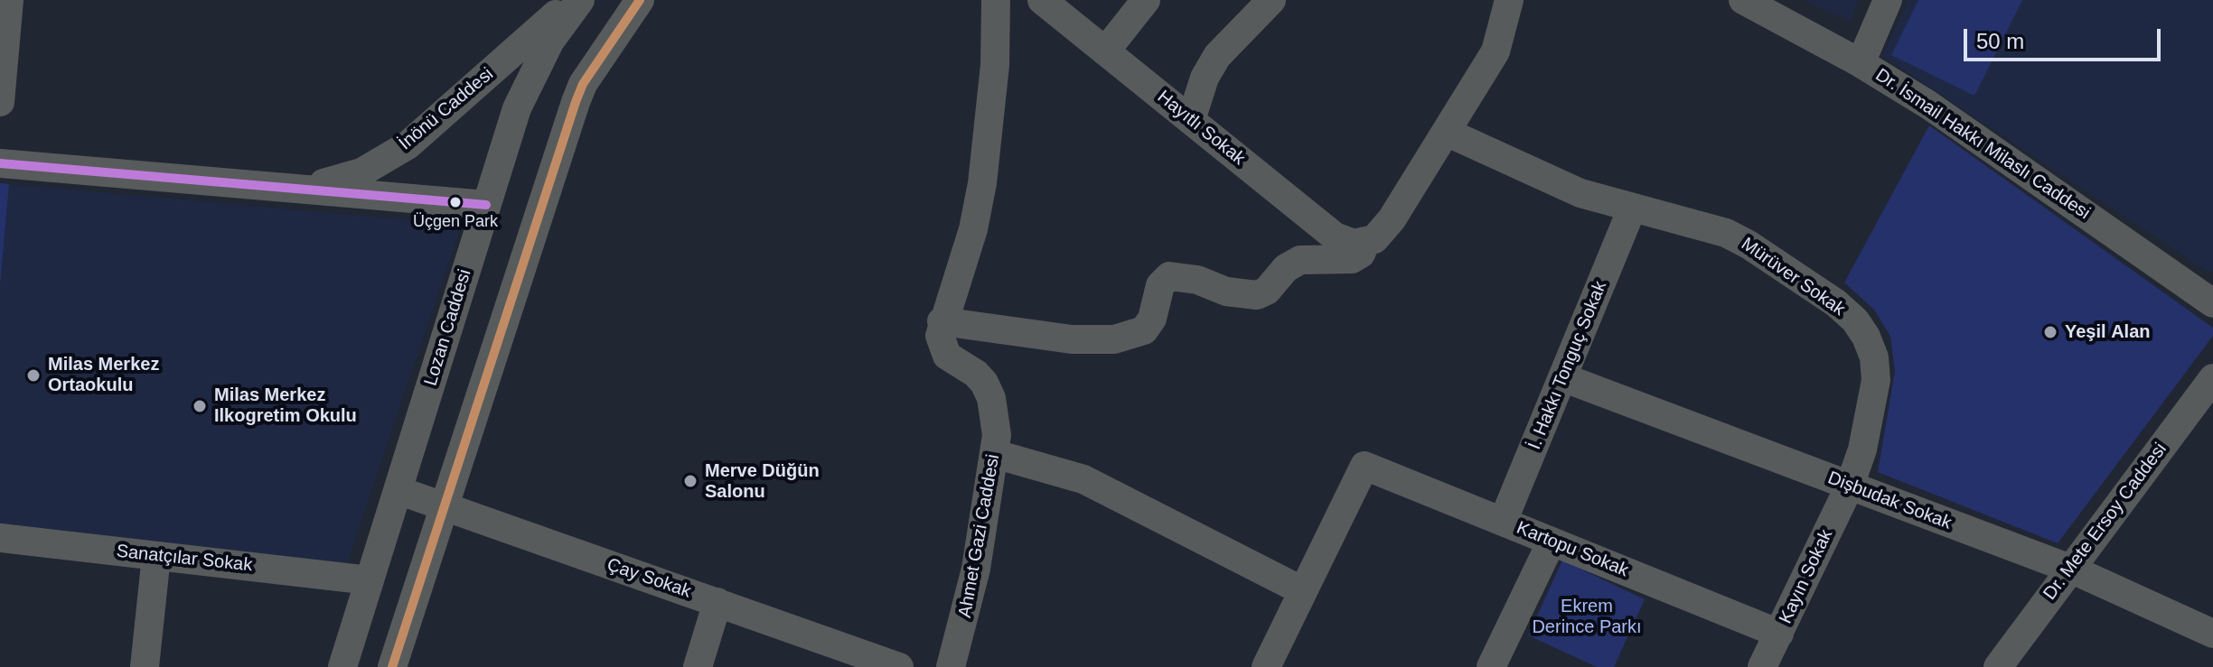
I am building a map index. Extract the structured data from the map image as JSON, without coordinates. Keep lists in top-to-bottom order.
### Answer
{
  "streets": {
    "street": [
      "İnönü Caddesi",
      "Hayıtlı Sokak",
      "Dr. İsmail Hakkı Milaslı Caddesi",
      "Mürüver Sokak",
      "Lozan Caddesi",
      "İ. Hakkı Tonguç Sokak",
      "Dişbudak Sokak",
      "Dr. Mete Ersoy Caddesi",
      "Ahmet Gazi Caddesi",
      "Kartopu Sokak",
      "Sanatçılar Sokak",
      "Kayın Sokak",
      "Çay Sokak"
    ]
  },
  "crossings": [
    ["İnönü Caddesi", "Lozan Caddesi"],
    ["Mürüver Sokak", "İ. Hakkı Tonguç Sokak"],
    ["Mürüver Sokak", "Dişbudak Sokak"],
    ["Mürüver Sokak", "Kayın Sokak"],
    ["Lozan Caddesi", "Sanatçılar Sokak"],
    ["Lozan Caddesi", "Çay Sokak"],
    ["İ. Hakkı Tonguç Sokak", "Dişbudak Sokak"],
    ["İ. Hakkı Tonguç Sokak", "Kartopu Sokak"],
    ["Dişbudak Sokak", "Dr. Mete Ersoy Caddesi"],
    ["Dişbudak Sokak", "Kayın Sokak"],
    ["Kartopu Sokak", "Kayın Sokak"]
  ],
  "parks": ["Ekrem Derince Parkı"],
  "places": [
    "Üçgen Park",
    "Yeşil Alan",
    "Milas Merkez Ortaokulu",
    "Milas Merkez Ilkogretim Okulu",
    "Merve Düğün Salonu"
  ],
  "scale_bar": "50 m"
}
